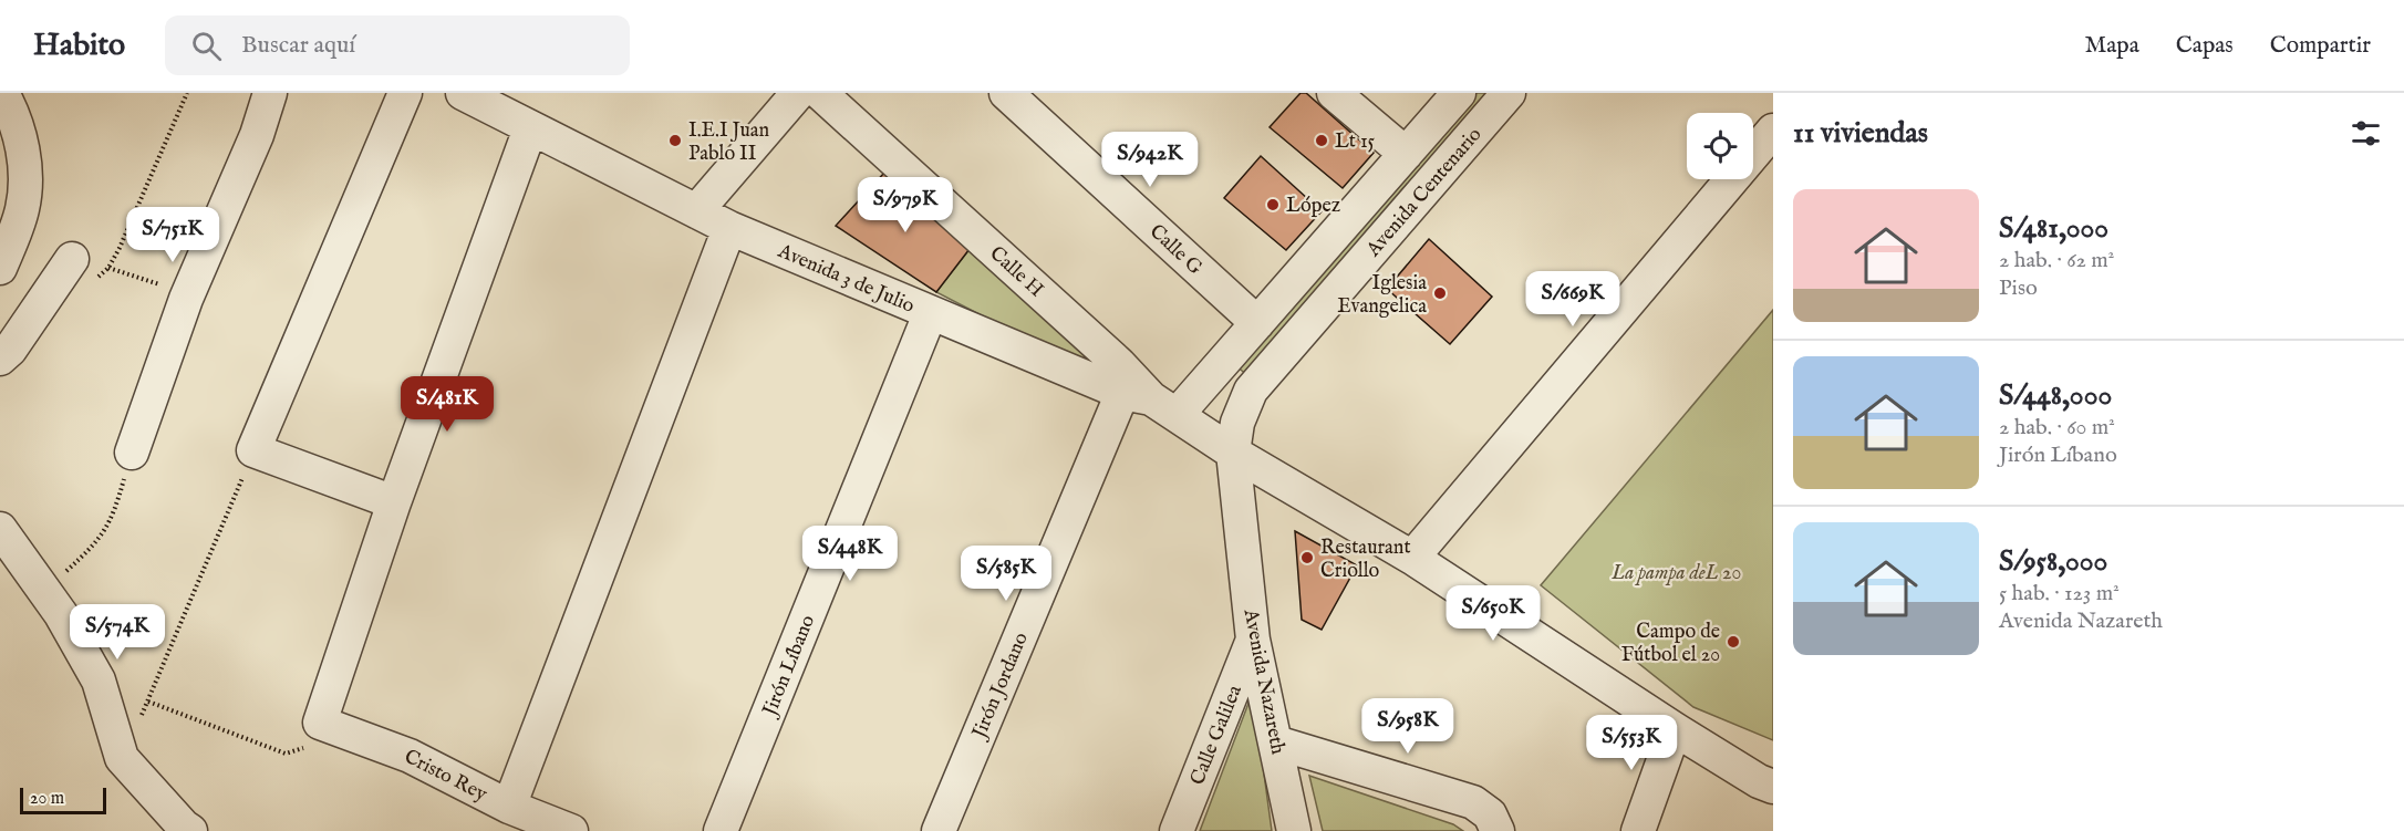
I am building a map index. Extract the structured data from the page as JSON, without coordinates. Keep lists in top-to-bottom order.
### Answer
{
  "streets": {
    "street": [
      "Avenida Centenario",
      "Calle G",
      "Calle H",
      "Avenida 3 de Julio",
      "Jirón Líbano",
      "Avenida Nazareth",
      "Jirón Jordano",
      "Calle Galilea",
      "Cristo Rey"
    ]
  },
  "crossings": [
    ["Avenida Centenario", "Calle G"],
    ["Avenida Centenario", "Calle H"],
    ["Avenida Centenario", "Avenida 3 de Julio"],
    ["Avenida Centenario", "Avenida Nazareth"],
    ["Avenida Centenario", "Jirón Jordano"],
    ["Calle H", "Avenida 3 de Julio"],
    ["Calle H", "Jirón Jordano"],
    ["Avenida 3 de Julio", "Jirón Líbano"],
    ["Avenida 3 de Julio", "Avenida Nazareth"],
    ["Avenida 3 de Julio", "Jirón Jordano"],
    ["Avenida Nazareth", "Calle Galilea"]
  ],
  "parks": ["La pampa deL 20"],
  "places": [
    "I.E.I Juan Pablo II",
    "Lt 15",
    "López",
    "Iglesia Evangelica",
    "Restaurant Criollo",
    "Campo de Fútbol el 20"
  ],
  "scale_bar": "20 m",
  "page": {
    "header": "Habito",
    "search": "Buscar aquí",
    "nav": ["Mapa", "Capas", "Compartir"],
    "heading": "11 viviendas",
    "price": [
      "S/942K",
      "S/979K",
      "S/751K",
      "S/669K",
      "S/481K",
      "S/448K",
      "S/585K",
      "S/650K",
      "S/574K",
      "S/958K",
      "S/553K"
    ],
    "list": [
      {
        "name": "S/481,000",
        "note": "2 hab. · 62 m² · Piso"
      },
      {
        "name": "S/448,000",
        "note": "2 hab. · 60 m² · Jirón Líbano"
      },
      {
        "name": "S/958,000",
        "note": "5 hab. · 123 m² · Avenida Nazareth"
      }
    ],
    "scale": "20 m"
  }
}
